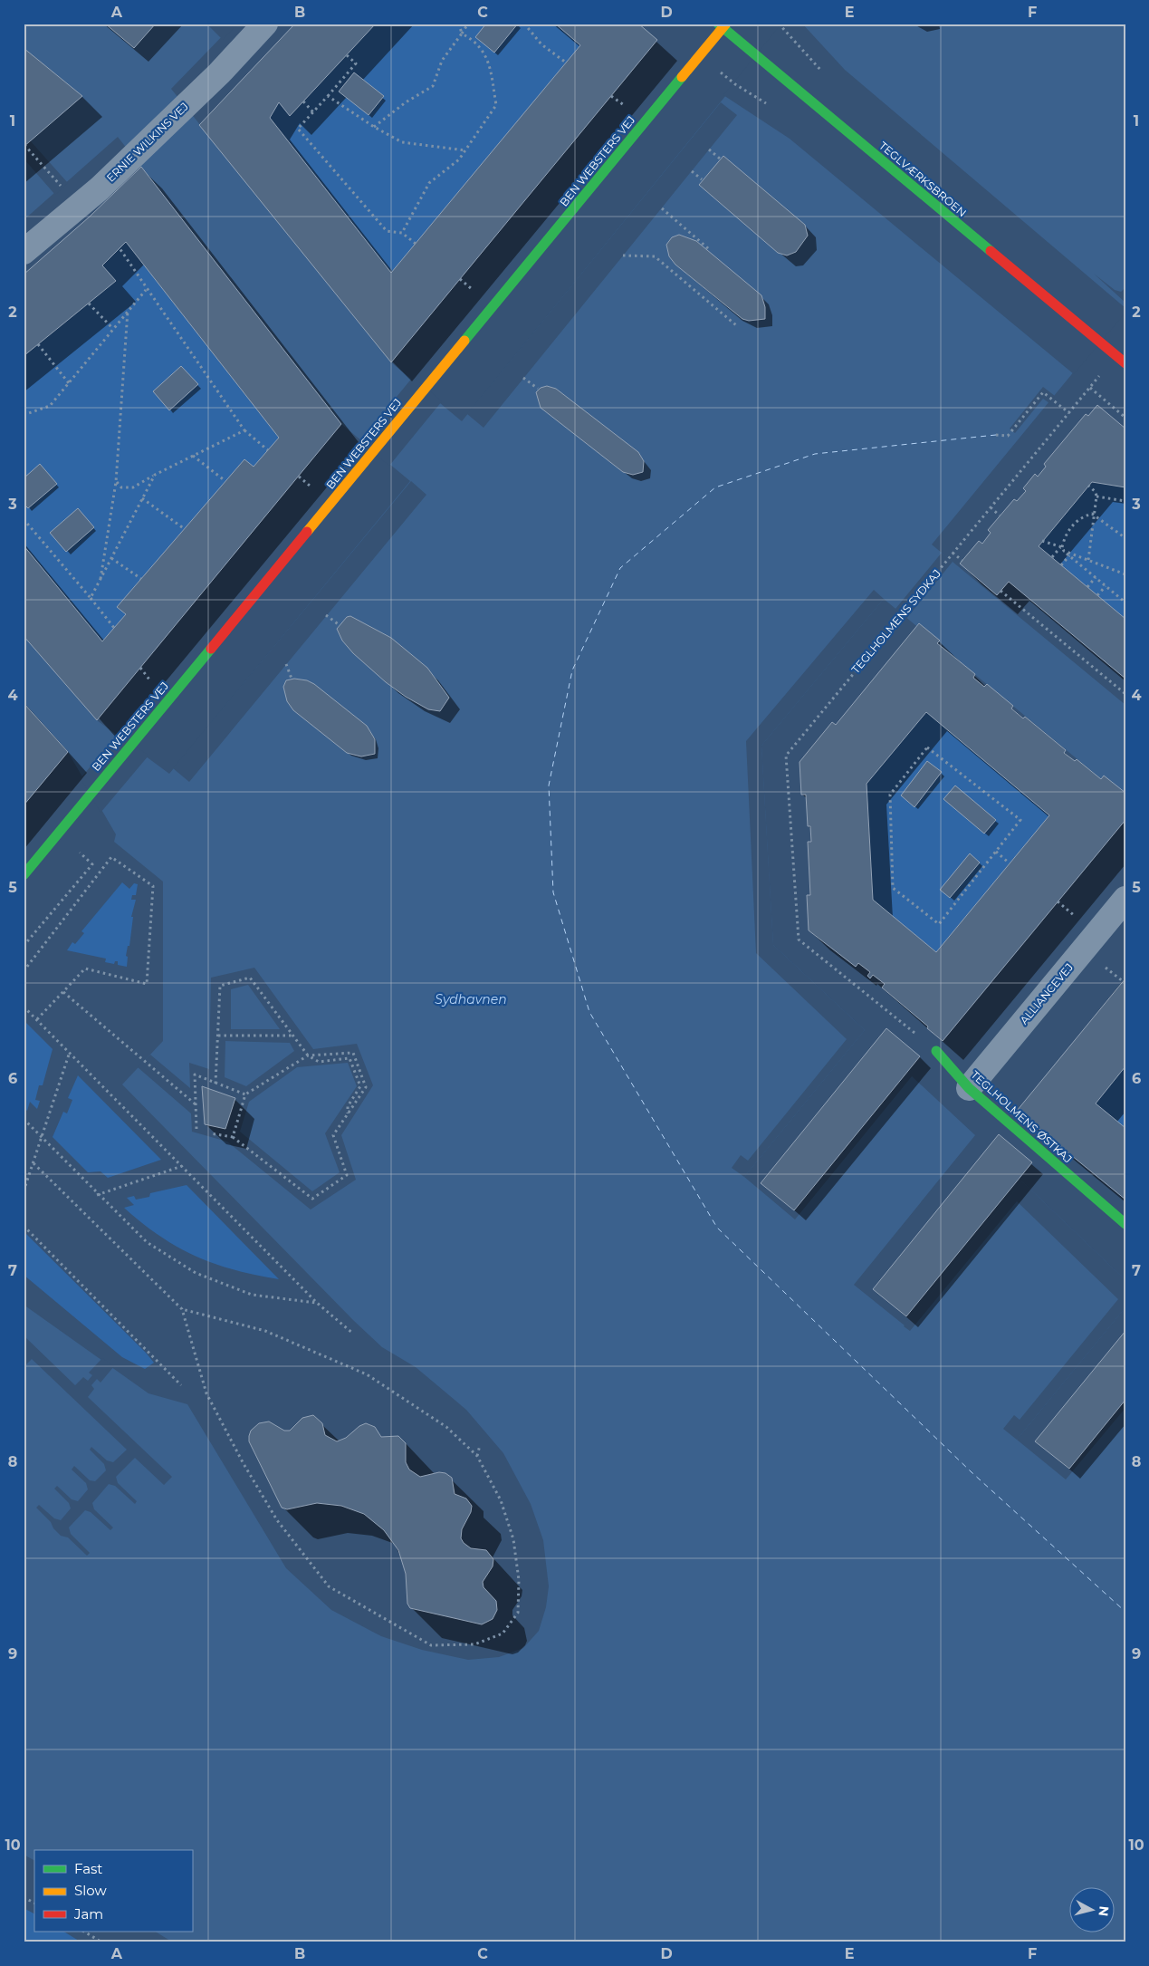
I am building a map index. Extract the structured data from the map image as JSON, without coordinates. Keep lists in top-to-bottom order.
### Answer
{
  "streets": {
    "street": [
      "ERNIE WILKINS VEJ",
      "BEN WEBSTERS VEJ",
      "TEGLVÆRKSBROEN",
      "ALLIANCEVEJ",
      "TEGLHOLMENS ØSTKAJ"
    ],
    "path": ["TEGLHOLMENS SYDKAJ"]
  },
  "crossings": [
    ["BEN WEBSTERS VEJ", "TEGLVÆRKSBROEN"],
    ["TEGLVÆRKSBROEN", "TEGLHOLMENS SYDKAJ"],
    ["TEGLHOLMENS SYDKAJ", "TEGLHOLMENS ØSTKAJ"],
    ["ALLIANCEVEJ", "TEGLHOLMENS ØSTKAJ"]
  ],
  "water": ["Sydhavnen"],
  "legend": ["Fast", "Slow", "Jam"],
  "north": "right",
  "grid": {
    "columns": [
      "A",
      "B",
      "C",
      "D",
      "E",
      "F"
    ],
    "rows": [
      "1",
      "2",
      "3",
      "4",
      "5",
      "6",
      "7",
      "8",
      "9",
      "10"
    ]
  }
}
